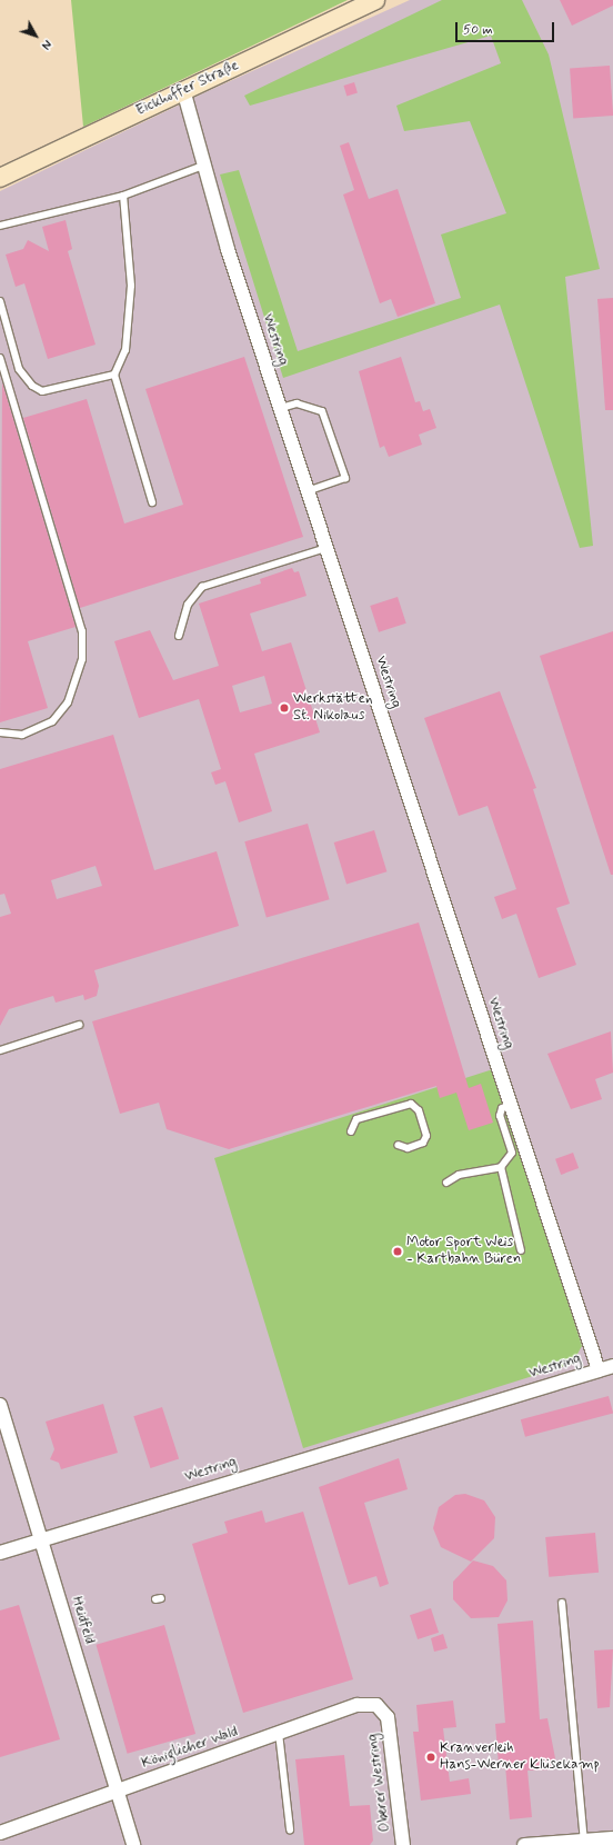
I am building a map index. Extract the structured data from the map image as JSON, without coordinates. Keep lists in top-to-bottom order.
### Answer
{
  "streets": {
    "main road": ["Eickhoffer Straße"],
    "street": [
      "Westring",
      "Heidfeld",
      "Königlicher Wald",
      "Oberer Westring"
    ]
  },
  "crossings": [
    ["Eickhoffer Straße", "Westring"],
    ["Westring", "Heidfeld"],
    ["Heidfeld", "Königlicher Wald"],
    ["Königlicher Wald", "Oberer Westring"]
  ],
  "places": ["Werkstätten St. Nikolaus", "Motor Sport Weis - Kartbahn Büren", "Kranverleih Hans-Werner Klüsekamp"],
  "scale_bar": "50 m",
  "north": "bottom right"
}
